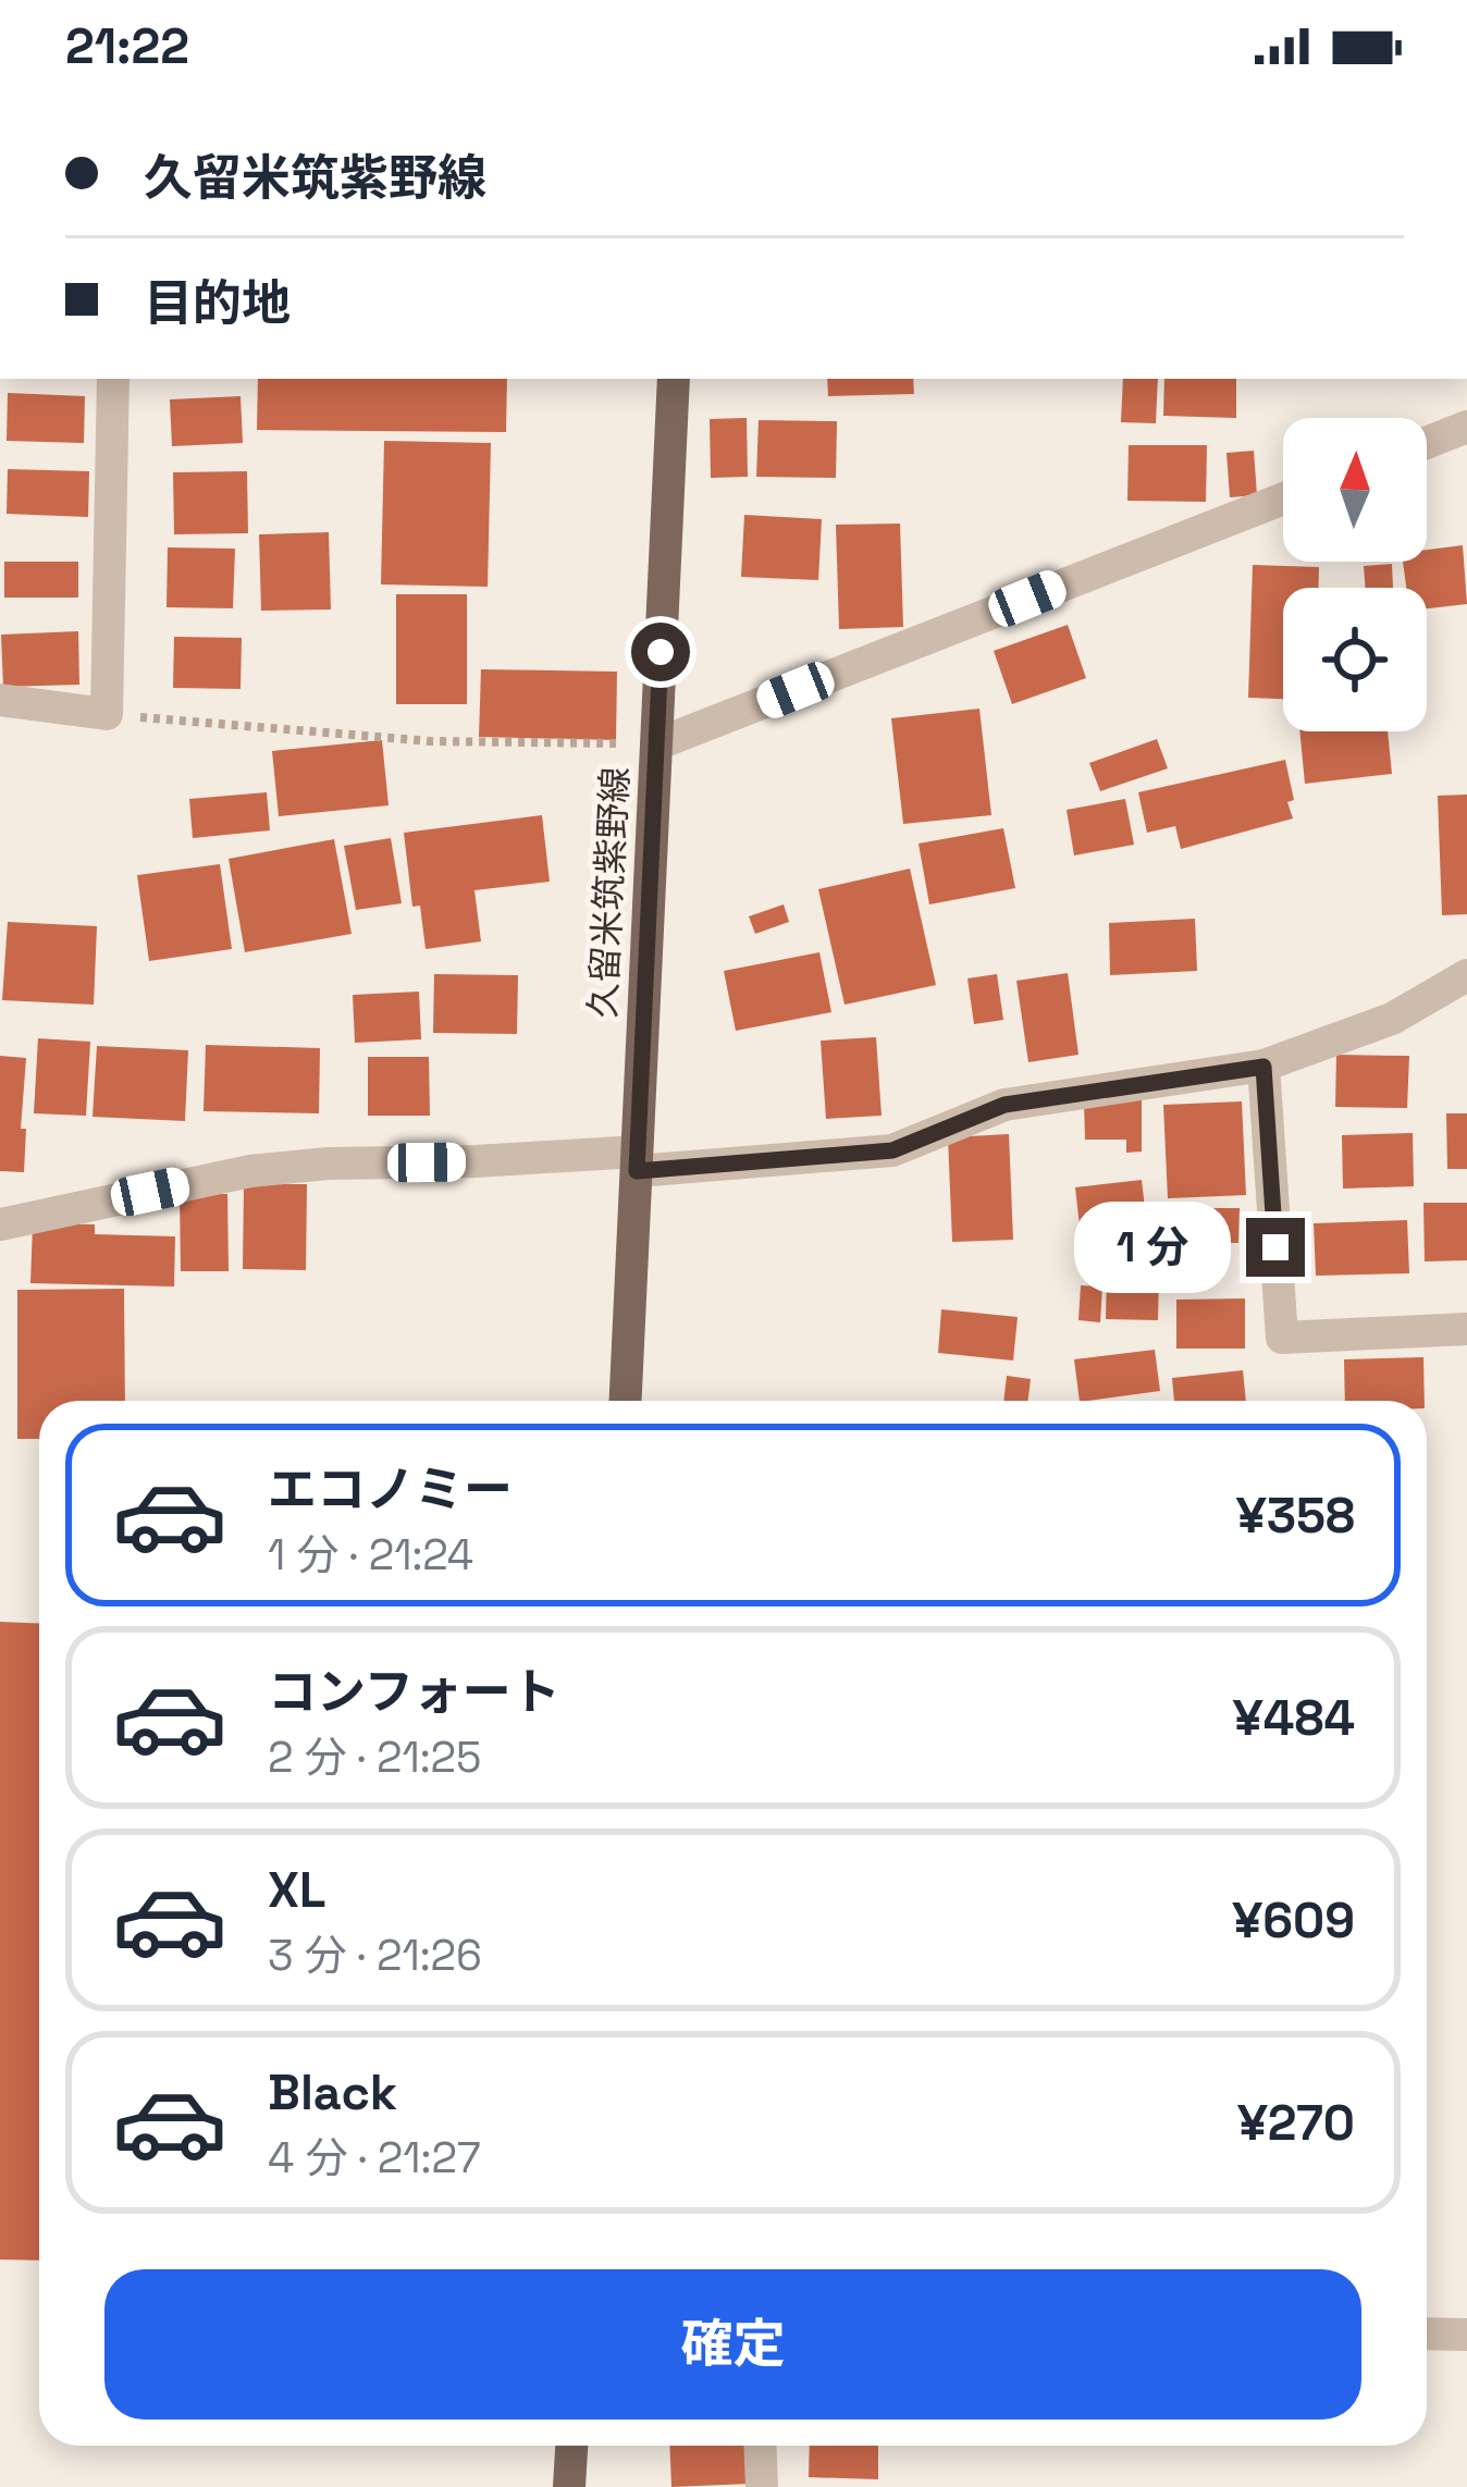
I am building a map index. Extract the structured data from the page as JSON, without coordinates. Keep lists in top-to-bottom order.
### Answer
{
  "streets": {
    "main road": ["久留米筑紫野線"]
  },
  "north": "top",
  "page": {
    "status": "21:22",
    "banner": ["久留米筑紫野線", "目的地"],
    "bubble": "1 分",
    "list": [
      {
        "name": "エコノミー",
        "note": "1 分 · 21:24",
        "value": "¥358"
      },
      {
        "name": "コンフォート",
        "note": "2 分 · 21:25",
        "value": "¥484"
      },
      {
        "name": "XL",
        "note": "3 分 · 21:26",
        "value": "¥609"
      },
      {
        "name": "Black",
        "note": "4 分 · 21:27",
        "value": "¥270"
      }
    ],
    "buttons": "確定"
  }
}
